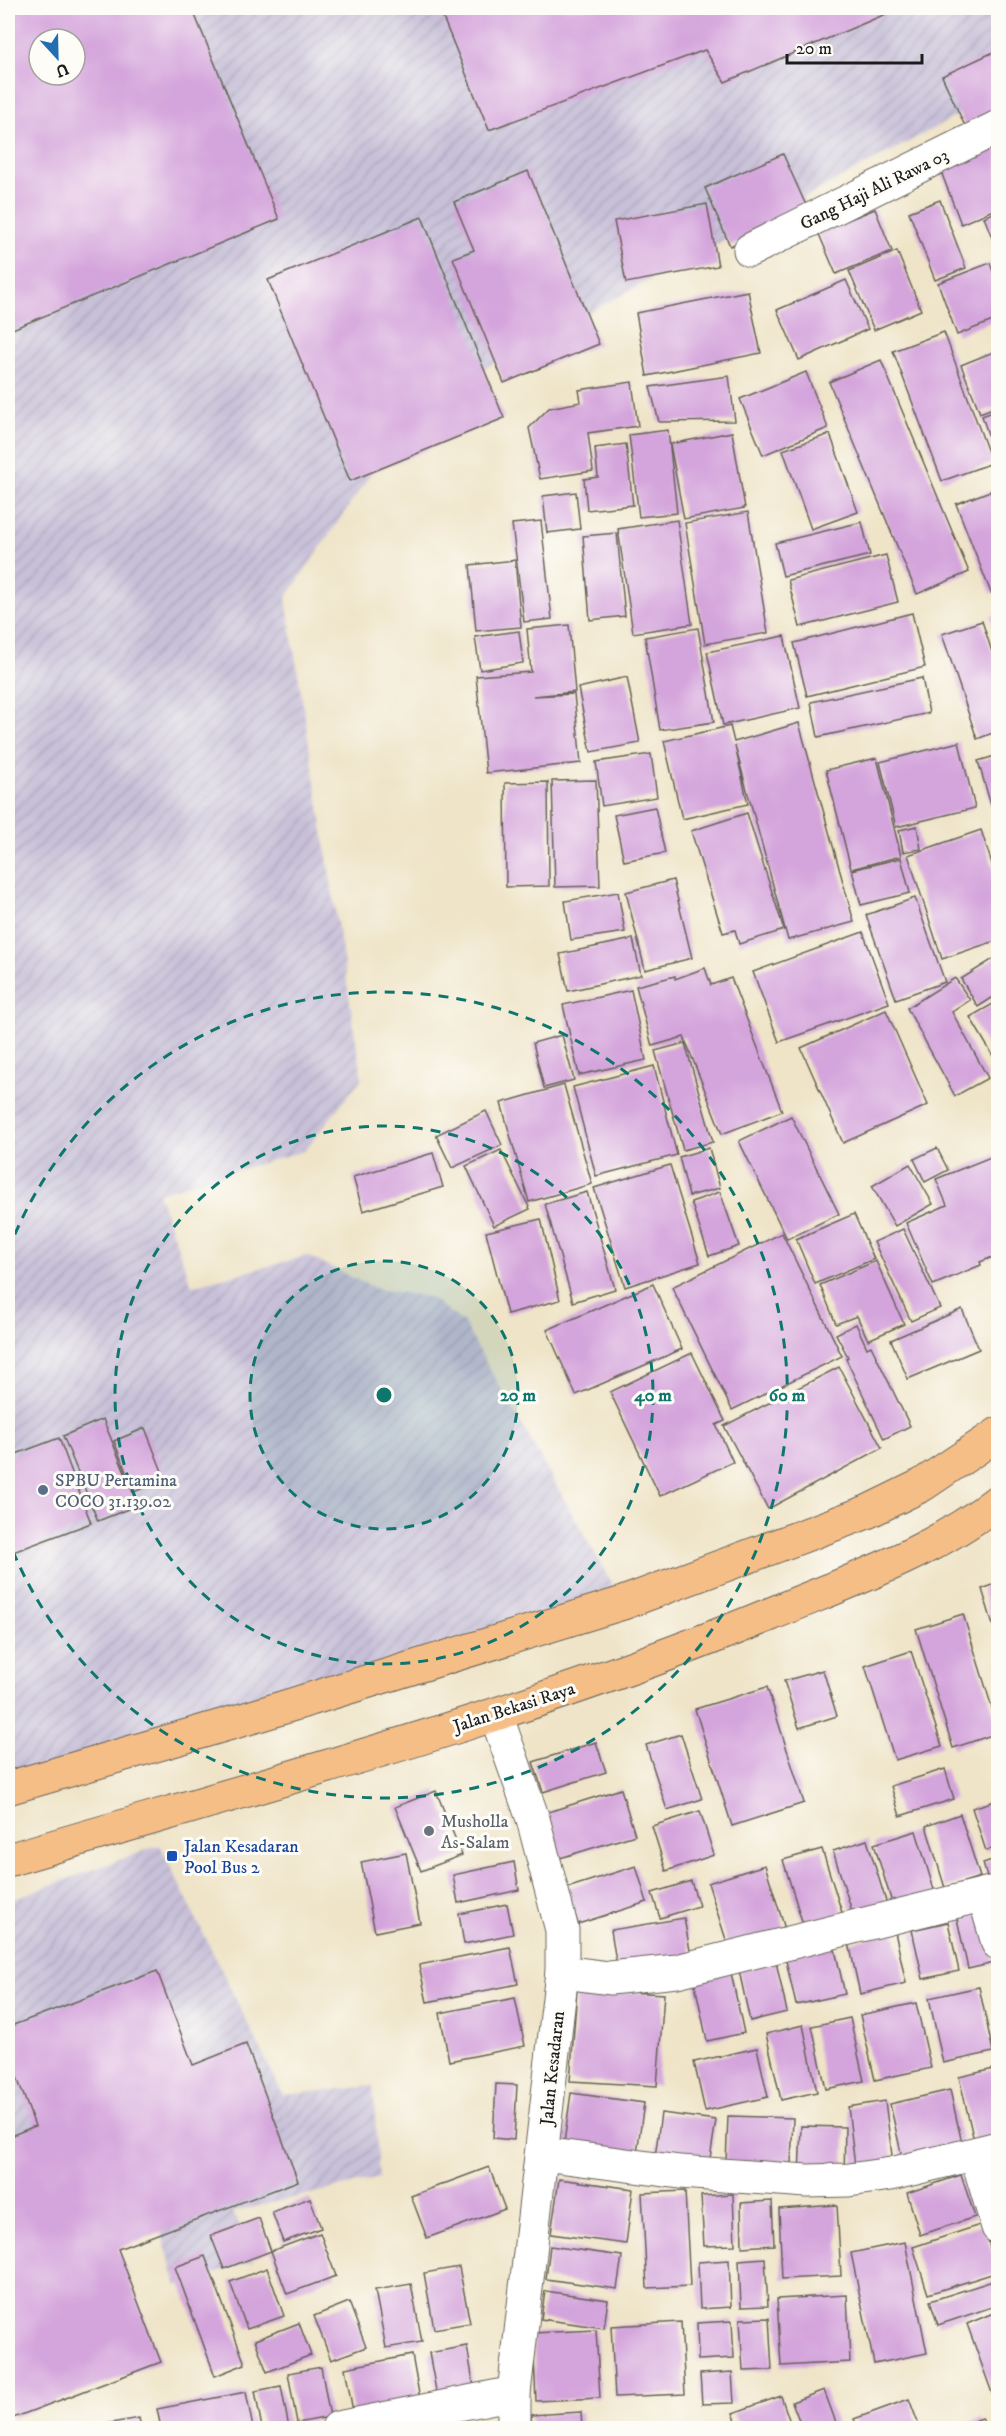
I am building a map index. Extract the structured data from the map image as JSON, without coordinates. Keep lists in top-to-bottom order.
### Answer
{
  "streets": {
    "highway": ["Jalan Bekasi Raya"],
    "street": ["Gang Haji Ali Rawa 03", "Jalan Kesadaran"]
  },
  "crossings": [
    ["Jalan Bekasi Raya", "Jalan Kesadaran"]
  ],
  "places": {
    "other": ["SPBU Pertamina COCO 31.139.02", "Musholla As-Salam"],
    "transit": ["Jalan Kesadaran Pool Bus 2"]
  },
  "scale_bar": "20 m",
  "north": "bottom",
  "rings": ["20 m", "40 m", "60 m"]
}
